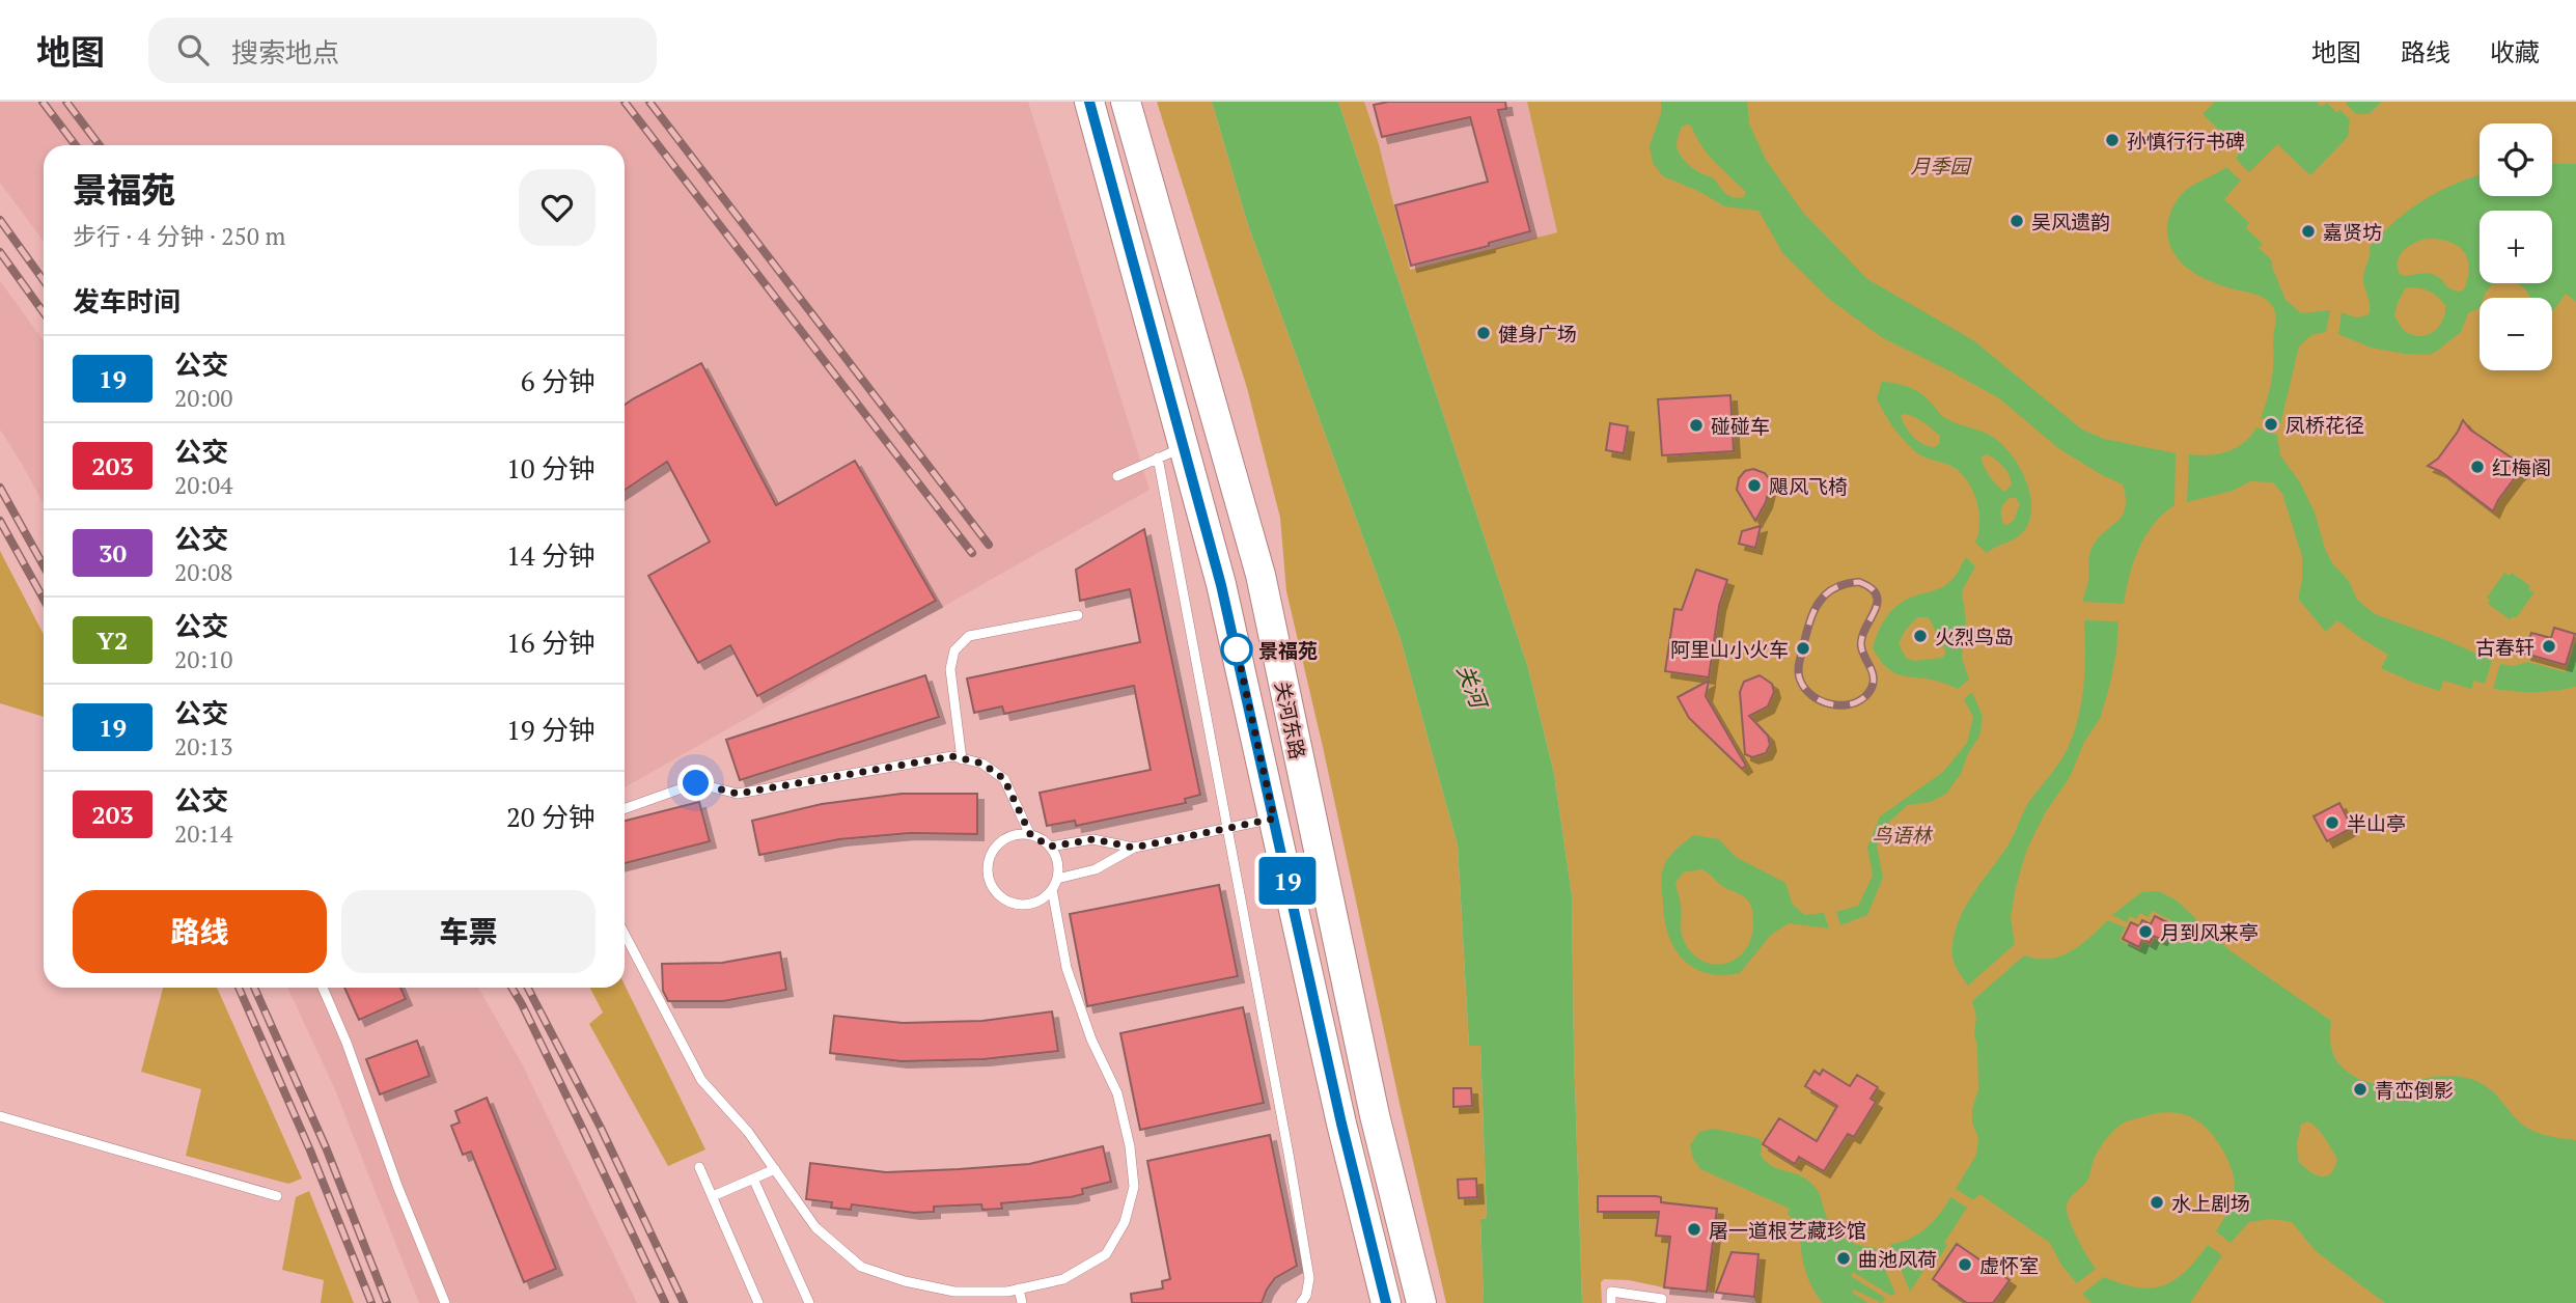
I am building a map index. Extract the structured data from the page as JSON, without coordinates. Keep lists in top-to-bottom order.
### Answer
{
  "streets": {
    "main road": ["关河东路"]
  },
  "water": ["关河"],
  "parks": ["月季园", "鸟语林"],
  "places": [
    "孙慎行行书碑",
    "吴风遗韵",
    "嘉贤坊",
    "健身广场",
    "凤桥花径",
    "碰碰车",
    "红梅阁",
    "飓风飞椅",
    "火烈鸟岛",
    "古春轩",
    "阿里山小火车",
    "景福苑",
    "半山亭",
    "月到风来亭",
    "青峦倒影",
    "水上剧场",
    "屠一道根艺藏珍馆",
    "曲池风荷",
    "虚怀室"
  ],
  "lines": ["bus line 19"],
  "page": {
    "header": "地图",
    "search": "搜索地点",
    "nav": ["地图", "路线", "收藏"],
    "on_map": "19",
    "map_buttons": ["+", "−"],
    "heading": [
      ["景福苑", "步行 · 4 分钟 · 250 m"],
      "发车时间"
    ],
    "list": [
      {
        "mark": "19",
        "name": "公交",
        "note": "20:00",
        "value": "6 分钟"
      },
      {
        "mark": "203",
        "name": "公交",
        "note": "20:04",
        "value": "10 分钟"
      },
      {
        "mark": "30",
        "name": "公交",
        "note": "20:08",
        "value": "14 分钟"
      },
      {
        "mark": "Y2",
        "name": "公交",
        "note": "20:10",
        "value": "16 分钟"
      },
      {
        "mark": "19",
        "name": "公交",
        "note": "20:13",
        "value": "19 分钟"
      },
      {
        "mark": "203",
        "name": "公交",
        "note": "20:14",
        "value": "20 分钟"
      }
    ],
    "buttons": ["路线", "车票"]
  }
}
